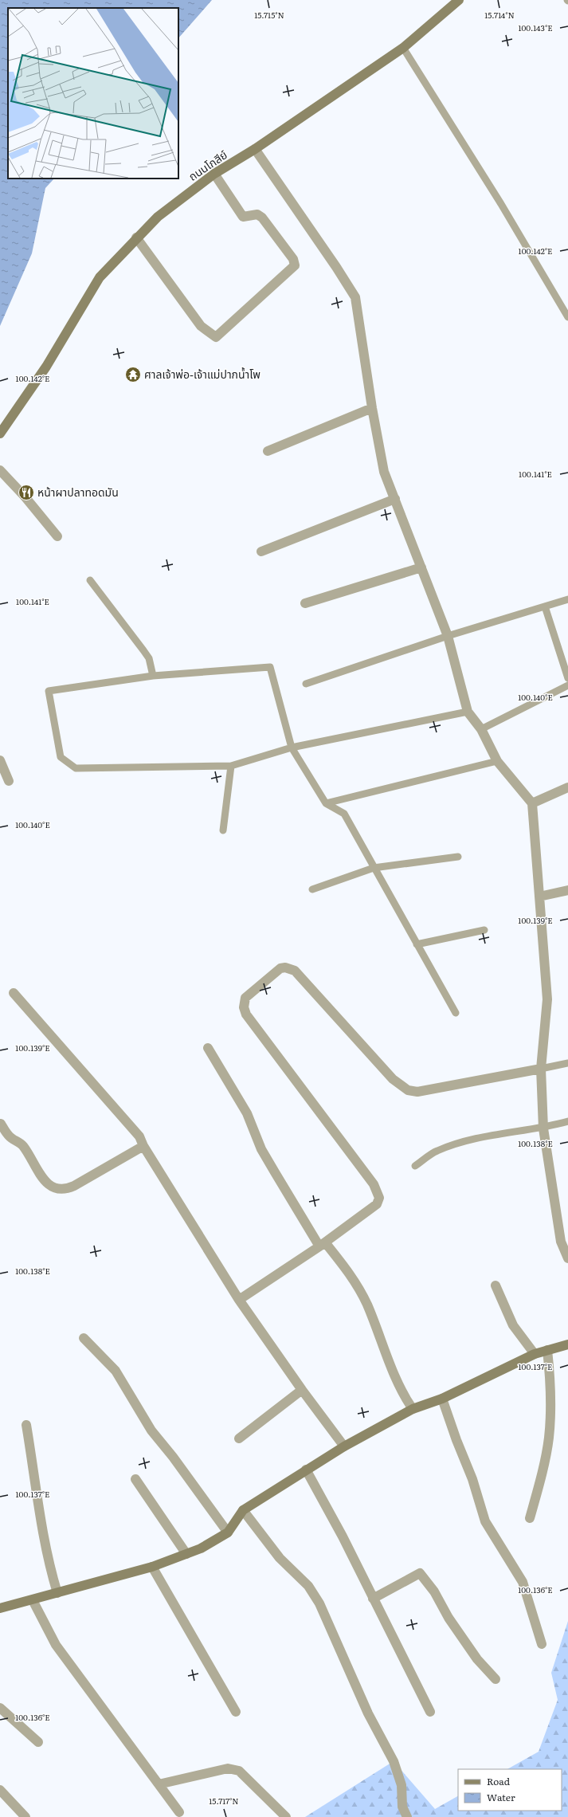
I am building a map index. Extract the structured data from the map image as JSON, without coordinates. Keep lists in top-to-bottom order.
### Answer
{
  "streets": {
    "street": ["ถนนโกสีย์"]
  },
  "places": {
    "temple": ["ศาลเจ้าพ่อ-เจ้าแม่ปากน้ำโพ"],
    "restaurant": ["หน้าผาปลาทอดมัน"]
  },
  "legend": ["Road", "Water"],
  "coordinates": [
    "15.715°N",
    "15.714°N",
    "100.143°E",
    "100.142°E",
    "100.141°E",
    "100.140°E",
    "100.139°E",
    "100.138°E",
    "100.137°E",
    "100.136°E",
    "15.717°N"
  ]
}
